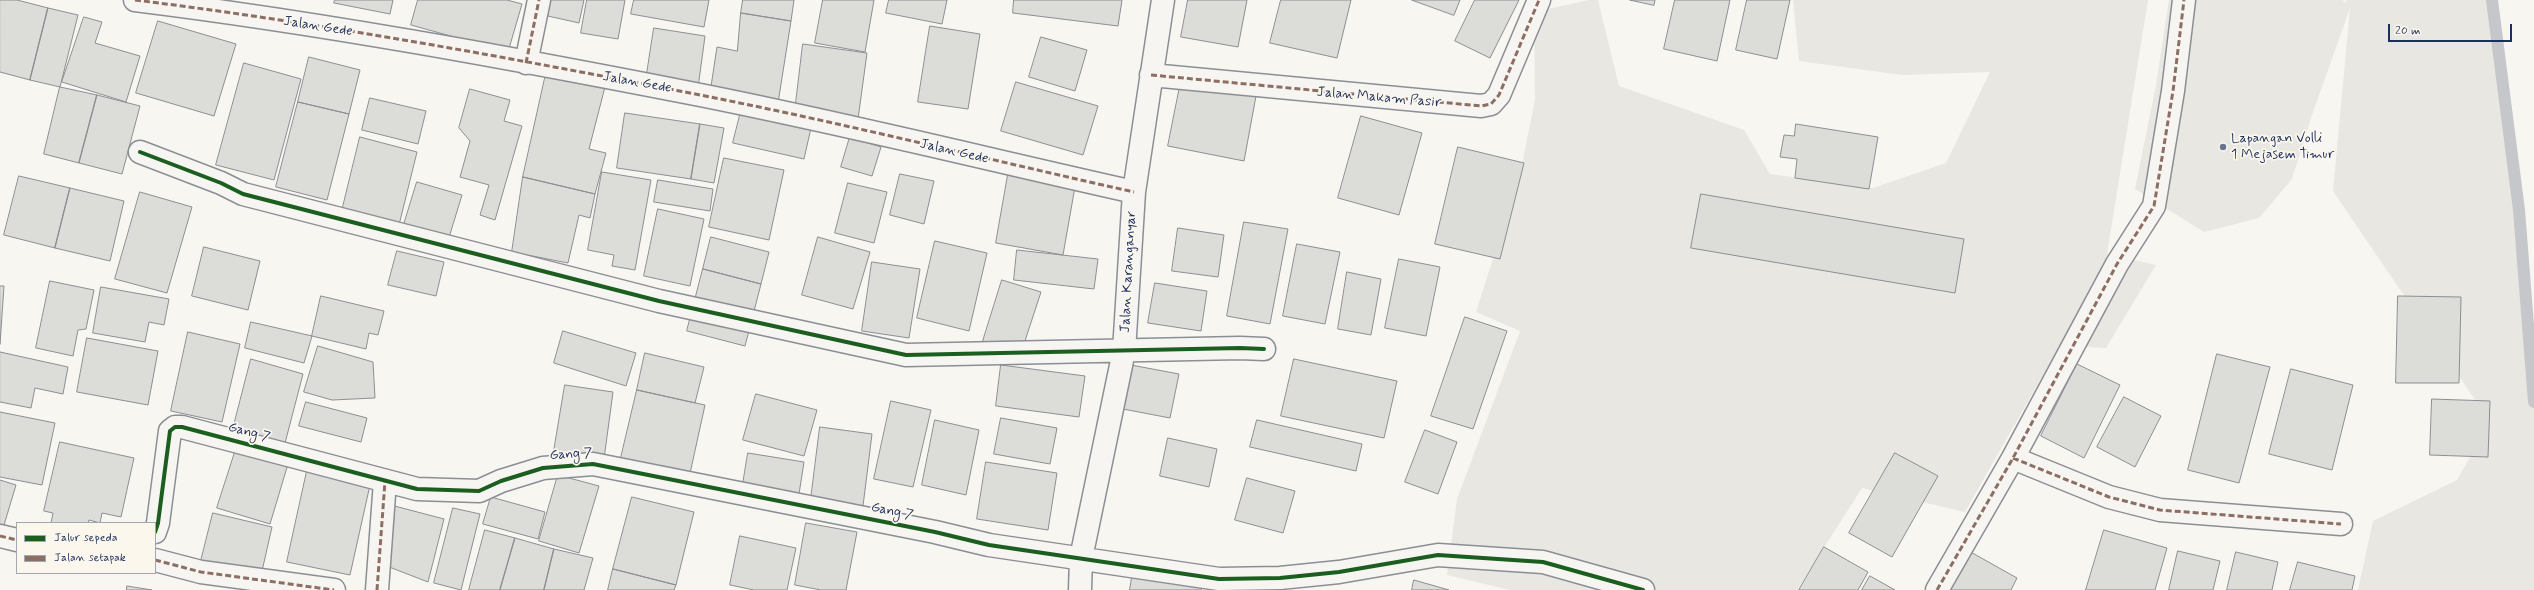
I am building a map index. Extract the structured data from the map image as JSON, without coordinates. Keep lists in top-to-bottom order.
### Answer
{
  "streets": {
    "street": [
      "Jalan Gede",
      "Jalan Makam Pasir",
      "Jalan Karanganyar",
      "Gang 7"
    ]
  },
  "crossings": [
    ["Jalan Gede", "Jalan Karanganyar"],
    ["Jalan Makam Pasir", "Jalan Karanganyar"],
    ["Jalan Karanganyar", "Gang 7"]
  ],
  "places": ["Lapangan Volli 1 Mejasem Timur"],
  "legend": ["Jalur sepeda", "Jalan setapak"],
  "scale_bar": "20 m"
}
